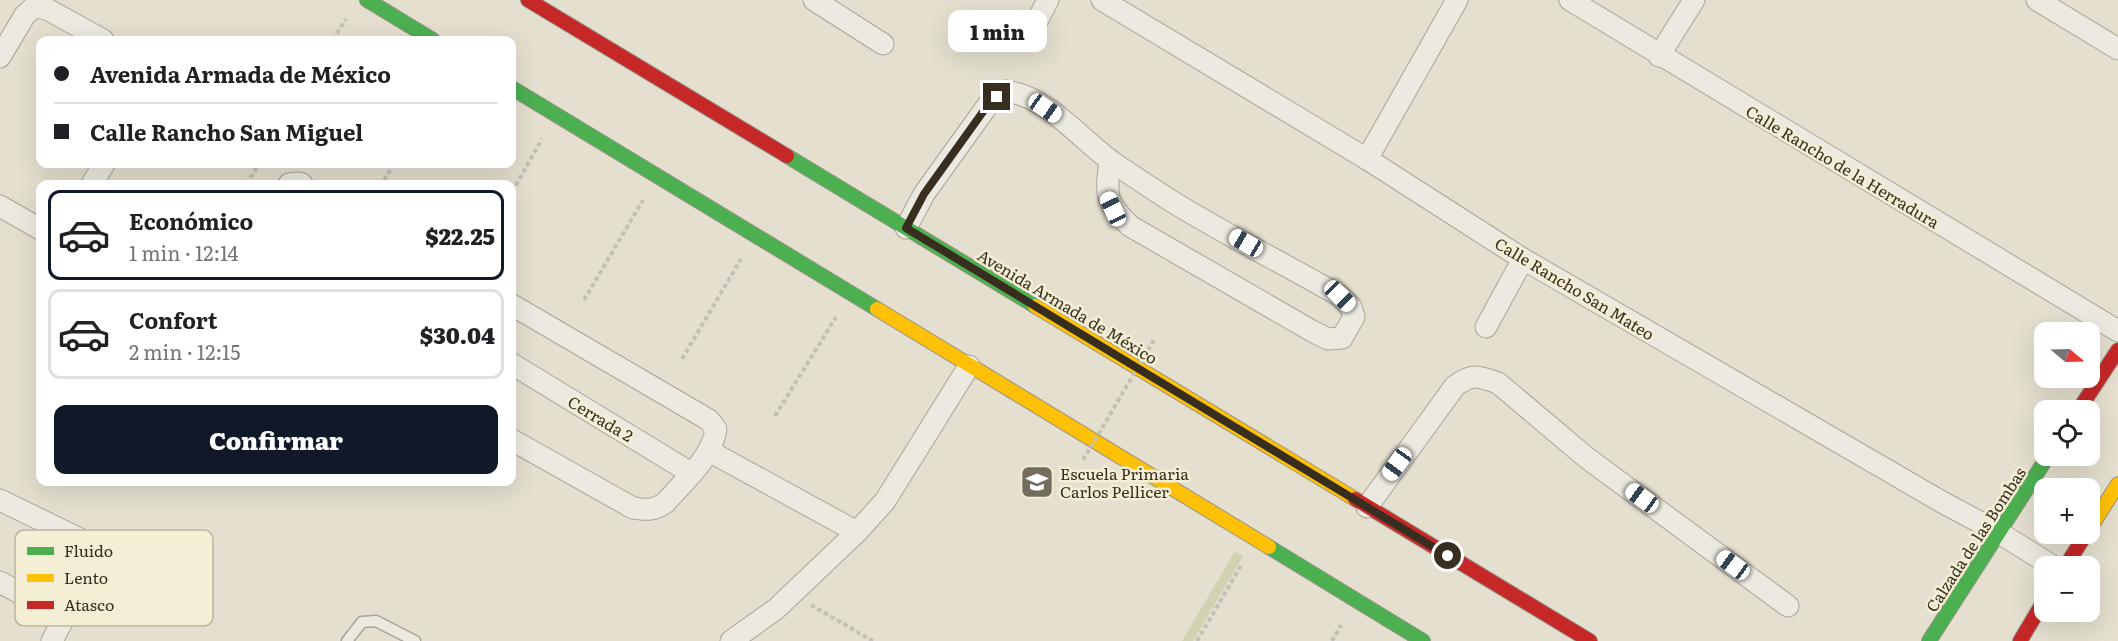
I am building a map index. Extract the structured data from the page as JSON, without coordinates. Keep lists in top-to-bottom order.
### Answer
{
  "streets": {
    "main road": ["Avenida Armada de México", "Calzada de las Bombas"],
    "street": ["Calle Rancho de la Herradura", "Calle Rancho San Mateo", "Cerrada 2"]
  },
  "crossings": [
    ["Calle Rancho San Mateo", "Calzada de las Bombas"]
  ],
  "places": {
    "school or university": ["Escuela Primaria Carlos Pellicer"]
  },
  "legend": ["Fluido", "Lento", "Atasco"],
  "north": "right",
  "page": {
    "bubble": "1 min",
    "banner": ["Avenida Armada de México", "Calle Rancho San Miguel"],
    "list": [
      {
        "name": "Económico",
        "note": "1 min · 12:14",
        "value": "$22.25"
      },
      {
        "name": "Confort",
        "note": "2 min · 12:15",
        "value": "$30.04"
      }
    ],
    "map_buttons": ["+", "−"],
    "buttons": "Confirmar"
  }
}
